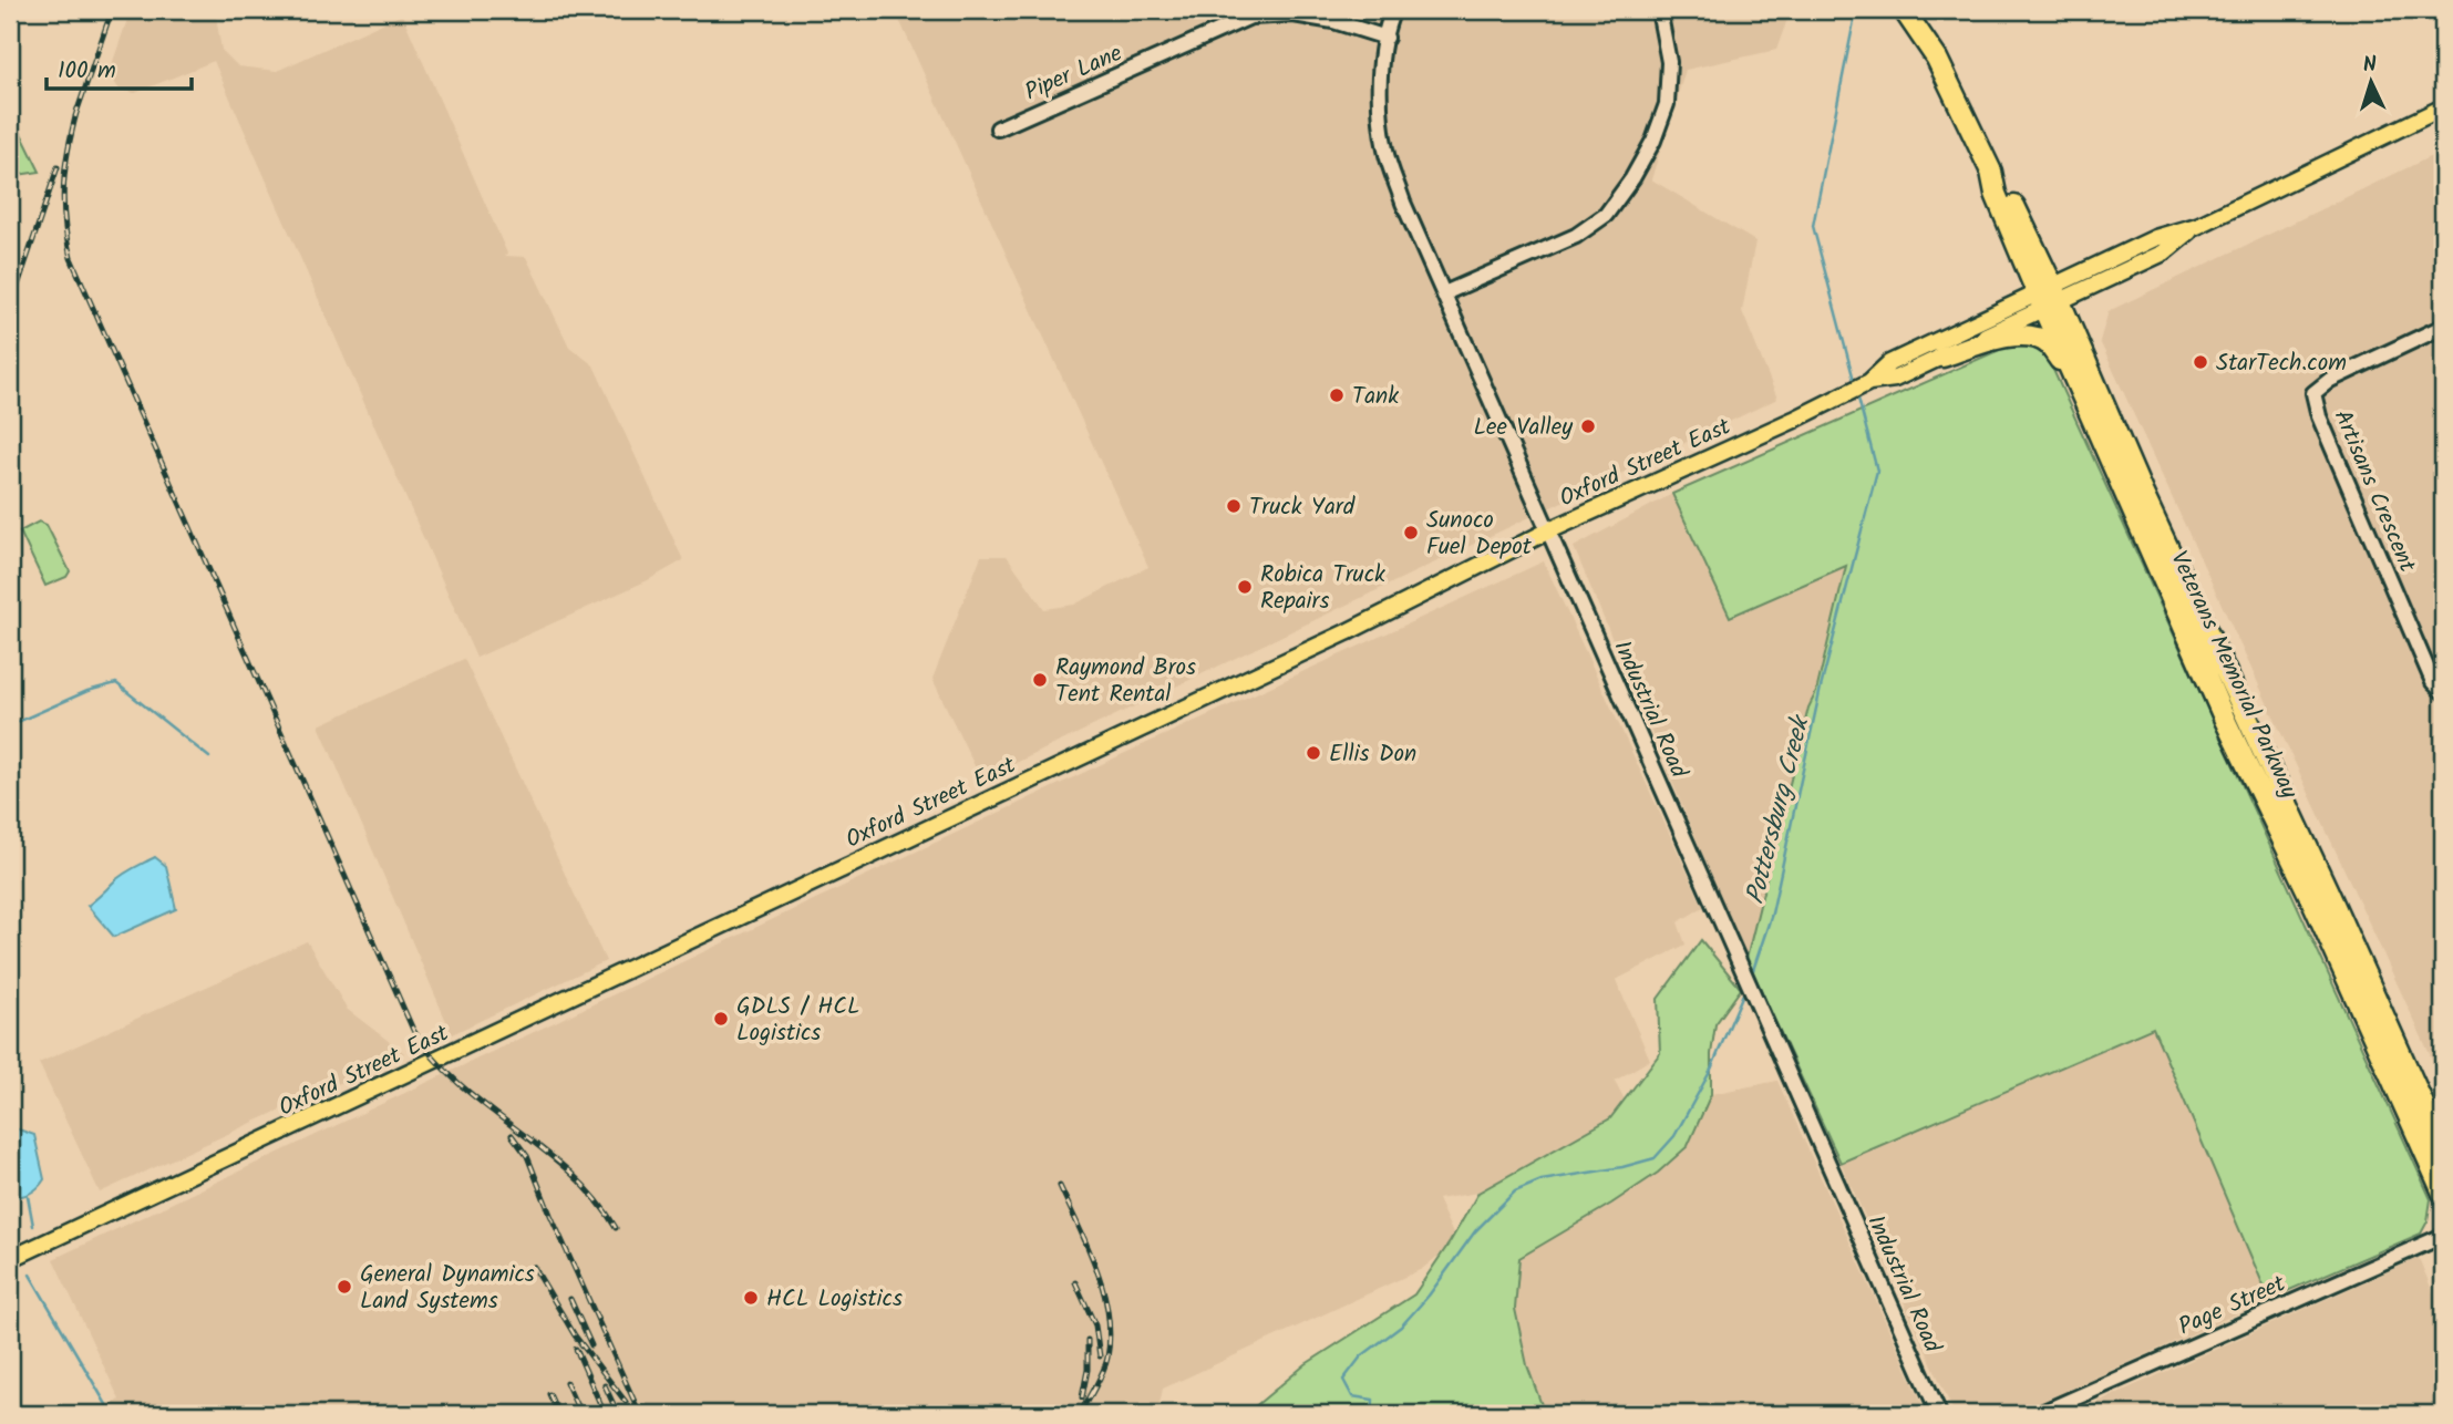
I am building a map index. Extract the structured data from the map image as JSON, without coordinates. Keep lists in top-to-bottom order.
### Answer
{
  "streets": {
    "highway": ["Veterans Memorial Parkway"],
    "main road": ["Oxford Street East"],
    "street": [
      "Piper Lane",
      "Artisans Crescent",
      "Industrial Road",
      "Page Street"
    ]
  },
  "crossings": [
    ["Piper Lane", "Industrial Road"],
    ["Oxford Street East", "Veterans Memorial Parkway"],
    ["Oxford Street East", "Industrial Road"]
  ],
  "water": ["Pottersburg Creek"],
  "places": [
    "StarTech.com",
    "Tank",
    "Lee Valley",
    "Truck Yard",
    "Sunoco Fuel Depot",
    "Robica Truck Repairs",
    "Raymond Bros Tent Rental",
    "Ellis Don",
    "GDLS / HCL Logistics",
    "General Dynamics Land Systems",
    "HCL Logistics"
  ],
  "scale_bar": "100 m",
  "north": "top"
}
